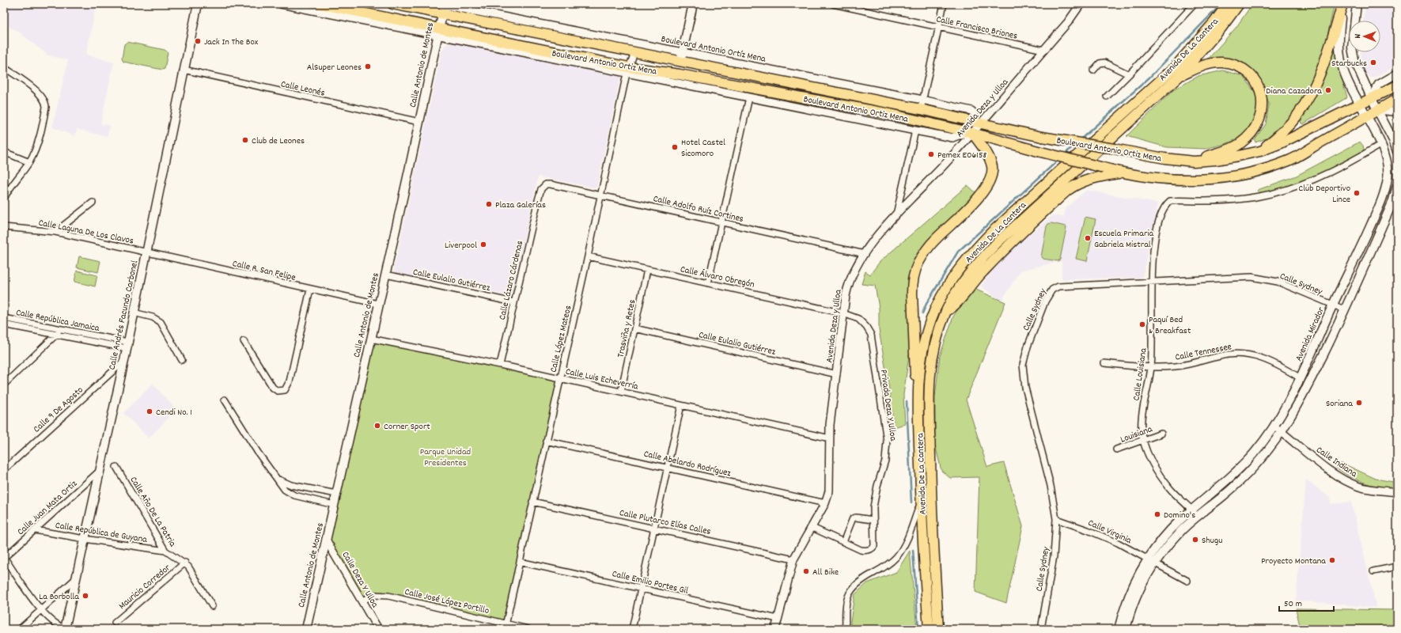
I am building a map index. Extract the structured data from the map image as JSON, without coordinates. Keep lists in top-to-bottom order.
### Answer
{
  "streets": {
    "main road": [
      "Avenida De La Cantera",
      "Boulevard Antonio Ortiz Mena",
      "Calle Antonio de Montes",
      "Calle Andrés Facundo Carbonel",
      "Avenida Mirador"
    ],
    "street": [
      "Calle Francisco Briones",
      "Boulevard Antonio Ortíz Mena",
      "Calle Leonés",
      "Avenida Deza y Ulloa",
      "Calle Adolfo Ruíz Cortines",
      "Calle Laguna De Los Clavos",
      "Calle R. San Felipe",
      "Calle Álvaro Obregón",
      "Calle Eulalio Gutiérrez",
      "Calle Lázaro Cárdenas",
      "Calle Sydney",
      "Calle República Jamaica",
      "Trasviña y Retes",
      "Calle López Mateos",
      "Calle Tennessee",
      "Calle Louisiana",
      "Calle Luis Echeverría",
      "Privada Deza Y Ulloa",
      "Calle 9 De Agosto",
      "Louisiana",
      "Calle Indiana",
      "Calle Abelardo Rodríguez",
      "Calle Juan Mata Ortiz",
      "Calle Año De La Patria",
      "Calle Plutarco Elías Calles",
      "Calle Virginia",
      "Calle República de Guyana",
      "Calle Deza Y Ulloa",
      "Calle Emilio Portes Gil",
      "Mauricio Corredor",
      "Calle José López Portillo"
    ]
  },
  "crossings": [
    ["Calle Francisco Briones", "Avenida Deza y Ulloa"],
    ["Boulevard Antonio Ortíz Mena", "Boulevard Antonio Ortiz Mena"],
    ["Boulevard Antonio Ortíz Mena", "Calle Antonio de Montes"],
    ["Boulevard Antonio Ortiz Mena", "Calle Antonio de Montes"],
    ["Boulevard Antonio Ortiz Mena", "Avenida Deza y Ulloa"],
    ["Boulevard Antonio Ortiz Mena", "Avenida Mirador"],
    ["Boulevard Antonio Ortiz Mena", "Calle López Mateos"],
    ["Calle Antonio de Montes", "Calle Leonés"],
    ["Calle Antonio de Montes", "Calle R. San Felipe"],
    ["Calle Antonio de Montes", "Calle Eulalio Gutiérrez"],
    ["Calle Antonio de Montes", "Calle Luis Echeverría"],
    ["Calle Antonio de Montes", "Calle Deza Y Ulloa"],
    ["Calle Leonés", "Calle Andrés Facundo Carbonel"],
    ["Avenida Deza y Ulloa", "Calle Adolfo Ruíz Cortines"],
    ["Avenida Deza y Ulloa", "Calle Álvaro Obregón"],
    ["Avenida Deza y Ulloa", "Calle Eulalio Gutiérrez"],
    ["Avenida Deza y Ulloa", "Calle Luis Echeverría"],
    ["Avenida Deza y Ulloa", "Privada Deza Y Ulloa"],
    ["Avenida Deza y Ulloa", "Calle Abelardo Rodríguez"],
    ["Avenida Deza y Ulloa", "Calle Plutarco Elías Calles"],
    ["Avenida Deza y Ulloa", "Calle Emilio Portes Gil"],
    ["Calle Adolfo Ruíz Cortines", "Calle Lázaro Cárdenas"],
    ["Calle Adolfo Ruíz Cortines", "Calle López Mateos"],
    ["Calle Laguna De Los Clavos", "Calle R. San Felipe"],
    ["Calle Laguna De Los Clavos", "Calle Andrés Facundo Carbonel"],
    ["Calle R. San Felipe", "Calle Andrés Facundo Carbonel"],
    ["Calle Álvaro Obregón", "Trasviña y Retes"],
    ["Calle Álvaro Obregón", "Calle López Mateos"],
    ["Calle Álvaro Obregón", "Privada Deza Y Ulloa"],
    ["Calle Eulalio Gutiérrez", "Calle Lázaro Cárdenas"],
    ["Calle Eulalio Gutiérrez", "Trasviña y Retes"],
    ["Calle Lázaro Cárdenas", "Calle Luis Echeverría"],
    ["Calle Sydney", "Avenida Mirador"],
    ["Calle Sydney", "Calle Louisiana"],
    ["Calle Sydney", "Calle Virginia"],
    ["Calle Andrés Facundo Carbonel", "Calle República Jamaica"],
    ["Calle Andrés Facundo Carbonel", "Calle 9 De Agosto"],
    ["Calle Andrés Facundo Carbonel", "Calle Juan Mata Ortiz"],
    ["Calle Andrés Facundo Carbonel", "Calle República de Guyana"],
    ["Trasviña y Retes", "Calle Luis Echeverría"],
    ["Avenida Mirador", "Calle Tennessee"],
    ["Avenida Mirador", "Calle Louisiana"],
    ["Avenida Mirador", "Calle Indiana"],
    ["Avenida Mirador", "Calle Virginia"],
    ["Calle López Mateos", "Calle Luis Echeverría"],
    ["Calle López Mateos", "Calle Abelardo Rodríguez"],
    ["Calle López Mateos", "Calle Plutarco Elías Calles"],
    ["Calle López Mateos", "Calle Emilio Portes Gil"],
    ["Calle López Mateos", "Calle José López Portillo"],
    ["Calle Tennessee", "Calle Louisiana"],
    ["Calle Louisiana", "Louisiana"],
    ["Calle Juan Mata Ortiz", "Calle República de Guyana"],
    ["Calle Año De La Patria", "Calle República de Guyana"],
    ["Calle Año De La Patria", "Mauricio Corredor"],
    ["Calle Deza Y Ulloa", "Calle José López Portillo"]
  ],
  "parks": ["Parque Unidad Presidentes"],
  "places": [
    "Jack In The Box",
    "Starbucks",
    "AlSuper Leones",
    "Diana Cazadora",
    "Club de Leones",
    "Hotel Castel Sicomoro",
    "Pemex E06158",
    "Club Deportivo Lince",
    "Plaza Galerías",
    "Escuela Primaria Gabriela Mistral",
    "Liverpool",
    "Paquí Bed & Breakfast",
    "Soriana",
    "Cendi No. 1",
    "Corner Sport",
    "Domino's",
    "Shugu",
    "Proyecto Montana",
    "All Bike",
    "La Borbolla"
  ],
  "scale_bar": "50 m",
  "north": "left"
}
